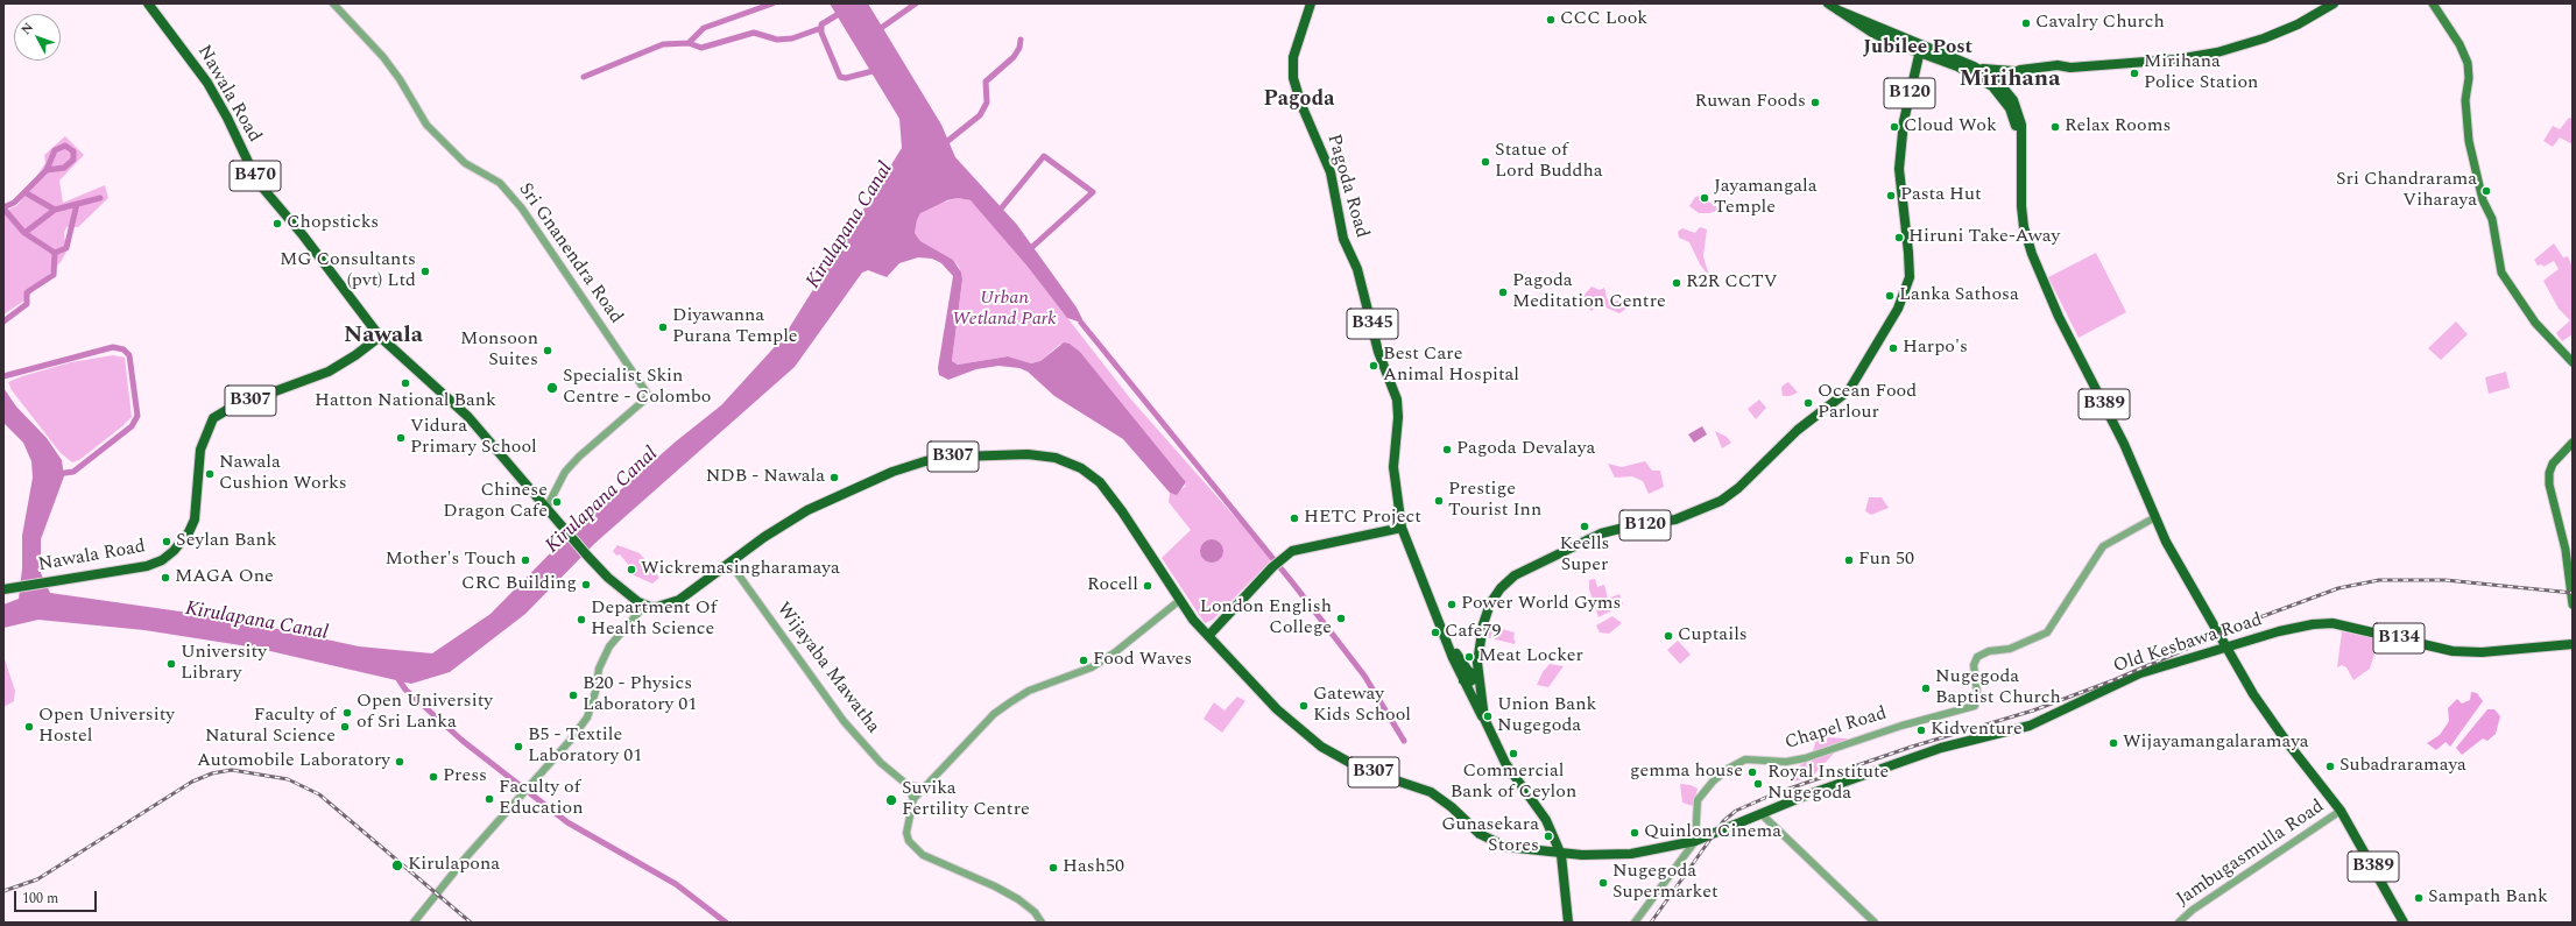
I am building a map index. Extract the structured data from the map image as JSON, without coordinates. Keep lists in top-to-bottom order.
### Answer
{
  "streets": {
    "main road": [
      "B120",
      "Nawala Road",
      "B470",
      "Pagoda Road",
      "B345",
      "B307",
      "B389",
      "B134",
      "Old Kesbawa Road"
    ],
    "street": [
      "Sri Gnanendra Road",
      "Wijayaba Mawatha",
      "Chapel Road",
      "Jambugasmulla Road"
    ]
  },
  "crossings": [
    ["B120", "Pagoda Road"],
    ["B120", "B307"],
    ["B120", "Old Kesbawa Road"],
    ["Nawala Road", "Sri Gnanendra Road"],
    ["Nawala Road", "B307"],
    ["B307", "Old Kesbawa Road"],
    ["B307", "Wijayaba Mawatha"],
    ["B389", "Old Kesbawa Road"],
    ["B389", "Chapel Road"],
    ["B389", "Jambugasmulla Road"],
    ["Old Kesbawa Road", "Chapel Road"]
  ],
  "districts": [
    "Jubilee Post",
    "Mirihana",
    "Pagoda",
    "Nawala"
  ],
  "water": ["Kirulapana Canal"],
  "parks": ["Urban Wetland Park"],
  "places": [
    "CCC Look",
    "Cavalry Church",
    "Mirihana Police Station",
    "Ruwan Foods",
    "Cloud Wok",
    "Relax Rooms",
    "Statue of Lord Buddha",
    "Sri Chandrarama Viharaya",
    "Pasta Hut",
    "Jayamangala Temple",
    "Chopsticks",
    "Hiruni Take-Away",
    "MG Consultants (pvt) Ltd",
    "R2R CCTV",
    "Pagoda Meditation Centre",
    "Lanka Sathosa",
    "Diyawanna Purana Temple",
    "Harpo's",
    "Monsoon Suites",
    "Best Care Animal Hospital",
    "Hatton National Bank",
    "Specialist Skin Centre - Colombo",
    "Ocean Food Parlour",
    "Vidura Primary School",
    "Pagoda Devalaya",
    "Nawala Cushion Works",
    "NDB - Nawala",
    "Prestige Tourist Inn",
    "Chinese Dragon Cafe",
    "HETC Project",
    "Keells Super",
    "Seylan Bank",
    "Mother's Touch",
    "Fun 50",
    "Wickremasingharamaya",
    "MAGA One",
    "CRC Building",
    "Rocell",
    "Power World Gyms",
    "London English College",
    "Department Of Health Science",
    "Cafe79",
    "Cuptails",
    "Meat Locker",
    "Food Waves",
    "University Library",
    "Nugegoda Baptist Church",
    "B20 - Physics Laboratory 01",
    "Gateway Kids School",
    "Open University of Sri Lanka",
    "Union Bank Nugegoda",
    "Open University Hostel",
    "Faculty of Natural Science",
    "Kidventure",
    "Wijayamangalaramaya",
    "B5 - Textile Laboratory 01",
    "Commercial Bank of Ceylon",
    "Automobile Laboratory",
    "Subadraramaya",
    "gemma house",
    "Press",
    "Royal Institute Nugegoda",
    "Faculty of Education",
    "Suvika Fertility Centre",
    "Quinlon Cinema",
    "Gunasekara Stores",
    "Kirulapona",
    "Hash50",
    "Nugegoda Supermarket",
    "Sampath Bank"
  ],
  "scale_bar": "100 m",
  "north": "top left"
}
